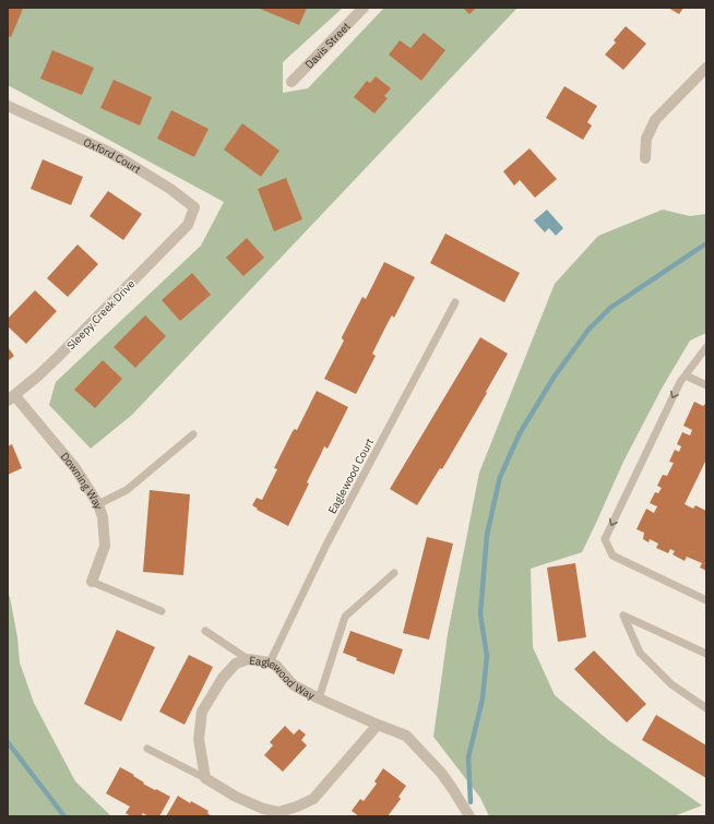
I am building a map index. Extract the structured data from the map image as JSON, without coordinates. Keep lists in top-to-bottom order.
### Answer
{
  "streets": {
    "street": [
      "Davis Street",
      "Oxford Court",
      "Sleepy Creek Drive",
      "Downing Way",
      "Eaglewood Way"
    ],
    "lane": ["Eaglewood Court"]
  },
  "crossings": [
    ["Oxford Court", "Sleepy Creek Drive"],
    ["Sleepy Creek Drive", "Downing Way"],
    ["Eaglewood Court", "Eaglewood Way"]
  ]
}
